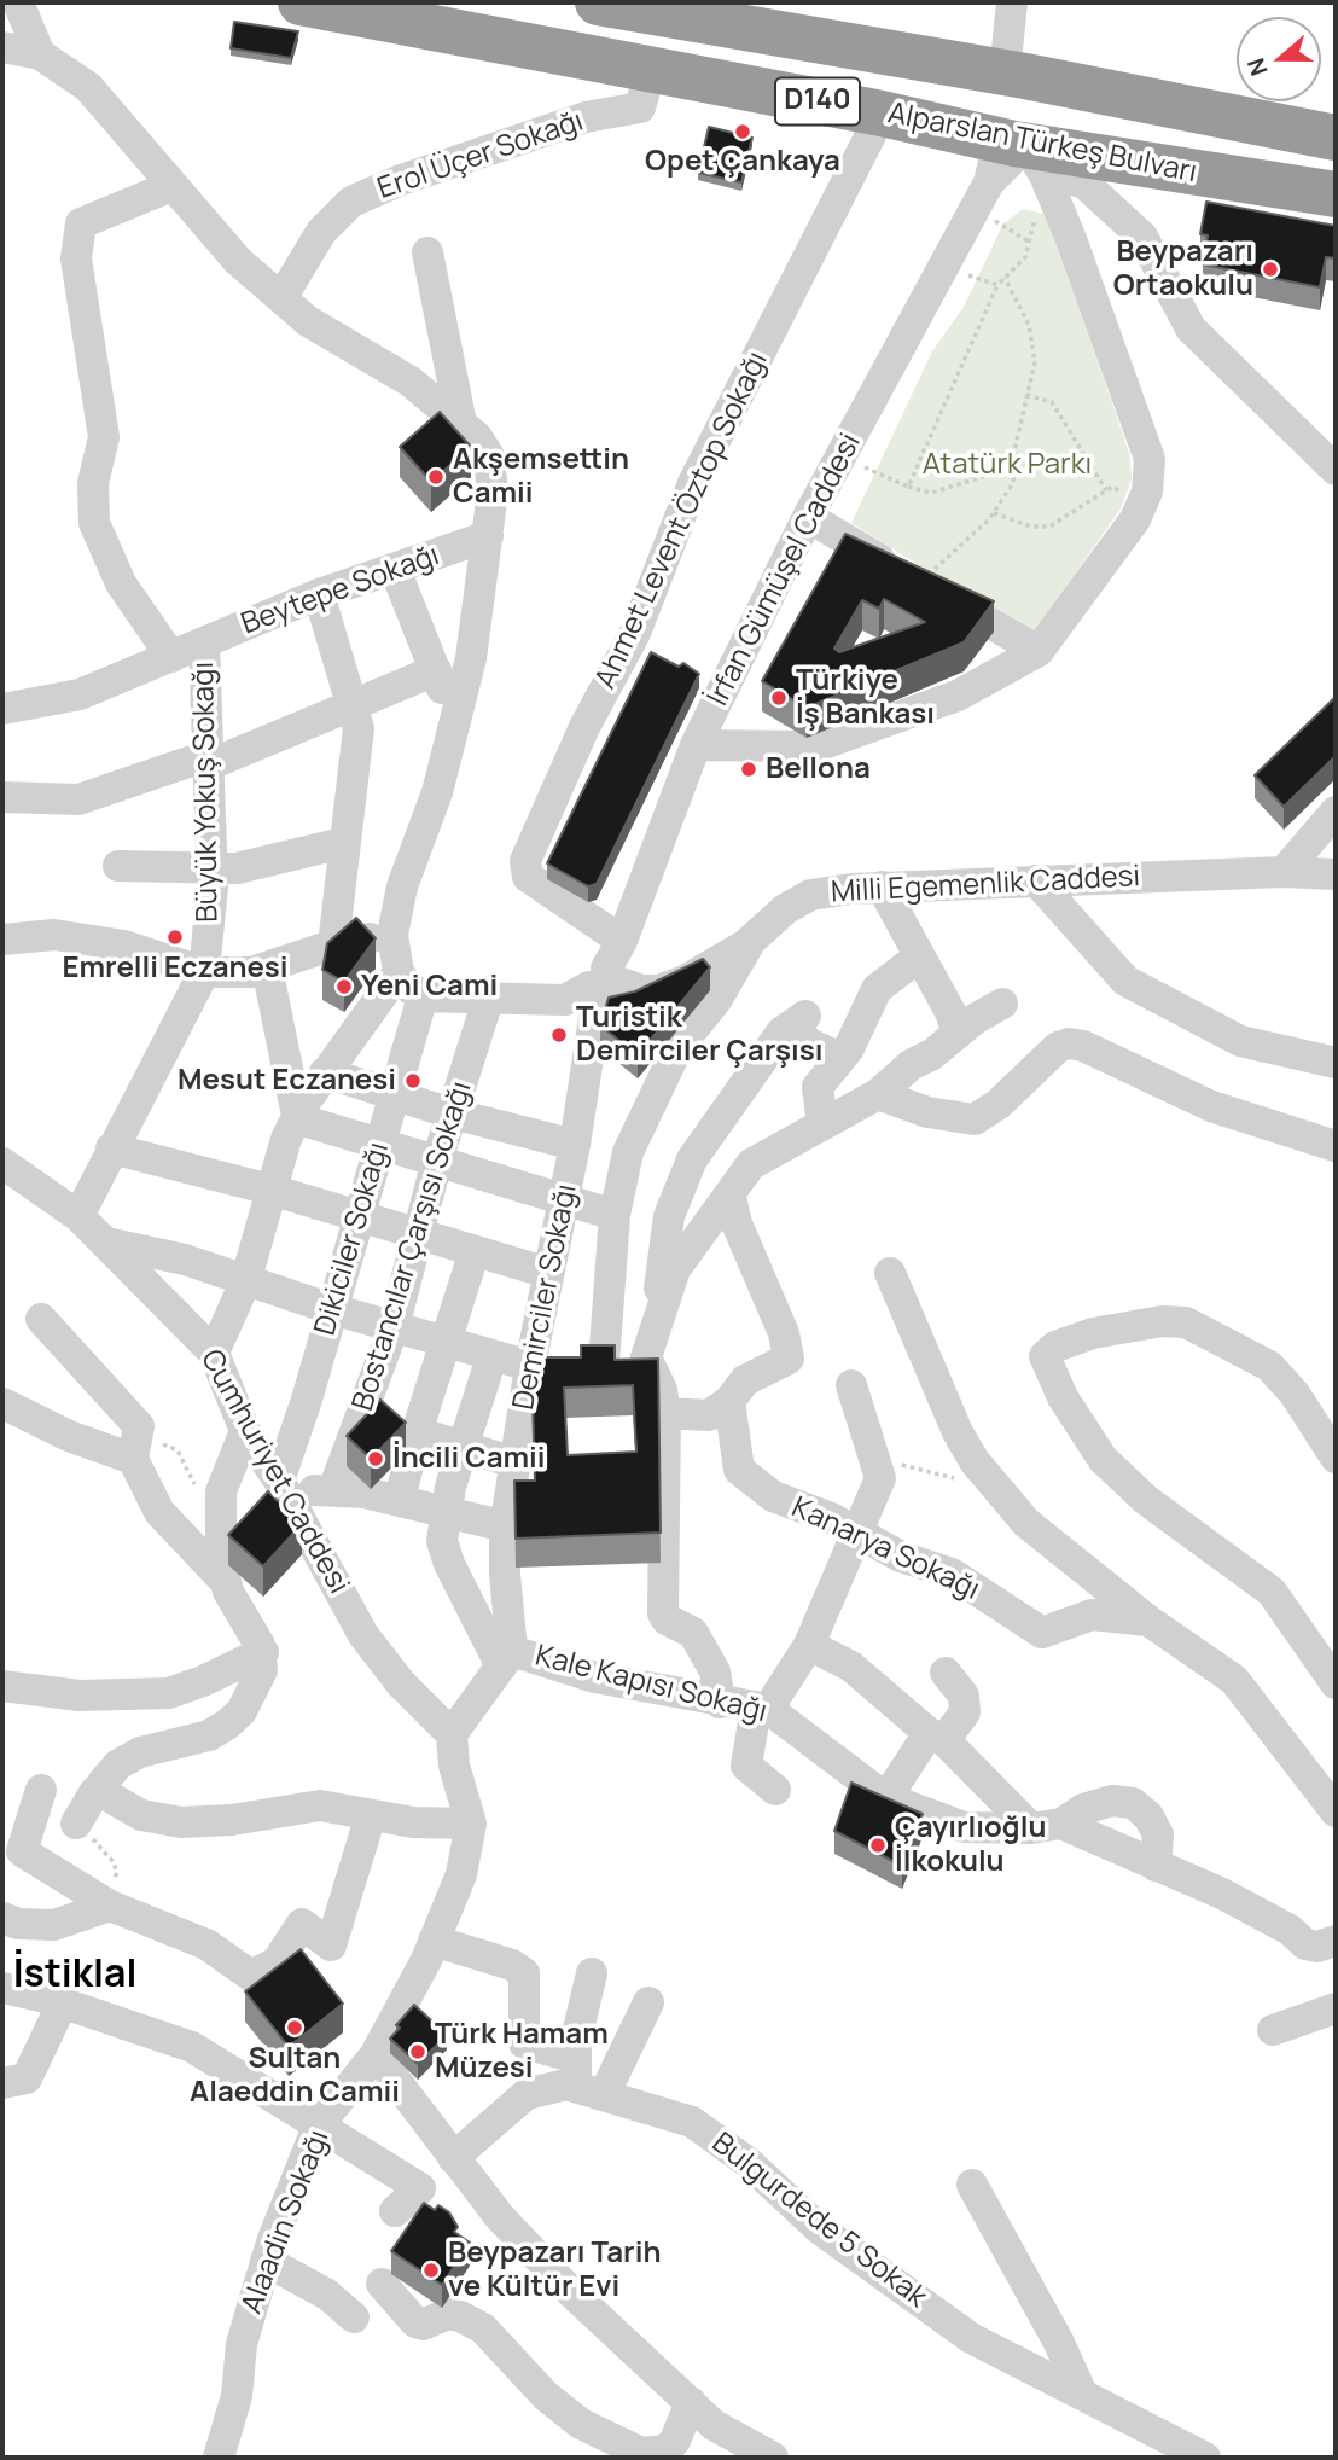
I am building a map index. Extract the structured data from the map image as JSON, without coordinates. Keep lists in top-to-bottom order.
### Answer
{
  "streets": {
    "highway": ["D140", "Alparslan Türkeş Bulvarı"],
    "street": [
      "Erol Üçer Sokağı",
      "Ahmet Levent Öztop Sokağı",
      "İrfan Gümüşel Caddesi",
      "Beytepe Sokağı",
      "Büyük Yokuş Sokağı",
      "Milli Egemenlik Caddesi",
      "Dikiciler Sokağı",
      "Bostancılar Çarşısı Sokağı",
      "Demirciler Sokağı",
      "Cumhuriyet Caddesi",
      "Kanarya Sokağı",
      "Kale Kapısı Sokağı",
      "Bulgurdede 5 Sokak",
      "Alaadin Sokağı"
    ]
  },
  "crossings": [
    ["Alparslan Türkeş Bulvarı", "Erol Üçer Sokağı"],
    ["Alparslan Türkeş Bulvarı", "Ahmet Levent Öztop Sokağı"],
    ["Alparslan Türkeş Bulvarı", "İrfan Gümüşel Caddesi"],
    ["Ahmet Levent Öztop Sokağı", "İrfan Gümüşel Caddesi"],
    ["Ahmet Levent Öztop Sokağı", "Milli Egemenlik Caddesi"],
    ["Ahmet Levent Öztop Sokağı", "Demirciler Sokağı"],
    ["İrfan Gümüşel Caddesi", "Milli Egemenlik Caddesi"],
    ["İrfan Gümüşel Caddesi", "Demirciler Sokağı"],
    ["Beytepe Sokağı", "Büyük Yokuş Sokağı"],
    ["Büyük Yokuş Sokağı", "Cumhuriyet Caddesi"],
    ["Milli Egemenlik Caddesi", "Demirciler Sokağı"],
    ["Dikiciler Sokağı", "Cumhuriyet Caddesi"],
    ["Demirciler Sokağı", "Kale Kapısı Sokağı"],
    ["Cumhuriyet Caddesi", "Alaadin Sokağı"],
    ["Bulgurdede 5 Sokak", "Alaadin Sokağı"]
  ],
  "districts": ["İstiklal"],
  "parks": ["Atatürk Parkı"],
  "places": [
    "Opet Çankaya",
    "Beypazarı Ortaokulu",
    "Akşemsettin Camii",
    "Türkiye İş Bankası",
    "Bellona",
    "Emrelli Eczanesi",
    "Yeni Cami",
    "Turistik Demirciler Çarşısı",
    "Mesut Eczanesi",
    "İncili Camii",
    "Çayırlıoğlu İlkokulu",
    "Sultan Alaeddin Camii",
    "Türk Hamam Müzesi",
    "Beypazarı Tarih ve Kültür Evi"
  ],
  "north": "left"
}
